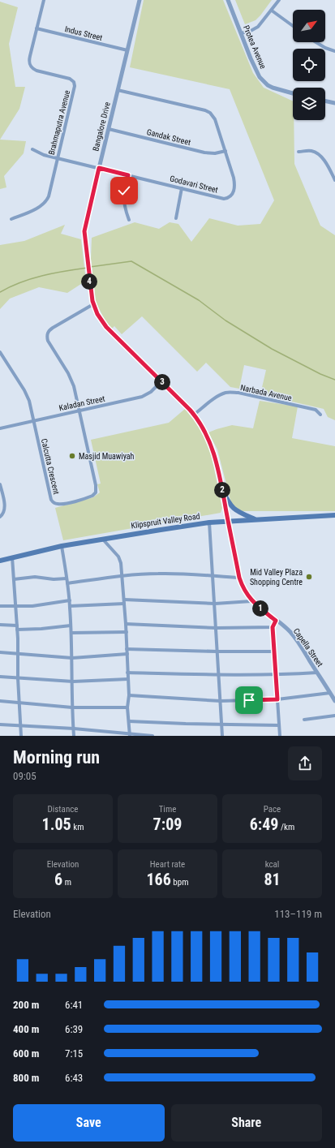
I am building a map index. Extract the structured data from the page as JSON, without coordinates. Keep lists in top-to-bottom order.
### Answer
{
  "streets": {
    "main road": ["Klipspruit Valley Road"],
    "street": [
      "Indus Street",
      "Protea Avenue",
      "Brahmaputra Avenue",
      "Bangalore Drive",
      "Gandak Street",
      "Godavari Street",
      "Narbada Avenue",
      "Kaladan Street",
      "Calcutta Crescent",
      "Capella Street"
    ]
  },
  "crossings": [
    ["Indus Street", "Brahmaputra Avenue"],
    ["Indus Street", "Bangalore Drive"],
    ["Brahmaputra Avenue", "Godavari Street"],
    ["Bangalore Drive", "Gandak Street"],
    ["Bangalore Drive", "Godavari Street"],
    ["Bangalore Drive", "Narbada Avenue"],
    ["Bangalore Drive", "Kaladan Street"],
    ["Bangalore Drive", "Calcutta Crescent"],
    ["Bangalore Drive", "Klipspruit Valley Road"],
    ["Bangalore Drive", "Capella Street"],
    ["Gandak Street", "Godavari Street"],
    ["Kaladan Street", "Calcutta Crescent"],
    ["Klipspruit Valley Road", "Capella Street"]
  ],
  "places": ["Masjid Muawiyah", "Mid Valley Plaza Shopping Centre"],
  "north": "top right",
  "page": {
    "pins": [
      "4",
      "3",
      "2",
      "1"
    ],
    "heading": ["Morning run", "09:05"],
    "stats": [
      ["Distance", "1.05 km"],
      ["Time", "7:09"],
      ["Pace", "6:49 /km"],
      ["Elevation", "6 m"],
      ["Heart rate", "166 bpm"],
      ["kcal", "81"]
    ],
    "chart": ["Elevation", "113–119 m"],
    "list": [
      {
        "name": "200 m",
        "note": "6:41"
      },
      {
        "name": "400 m",
        "note": "6:39"
      },
      {
        "name": "600 m",
        "note": "7:15"
      },
      {
        "name": "800 m",
        "note": "6:43"
      }
    ],
    "buttons": ["Save", "Share"]
  }
}
